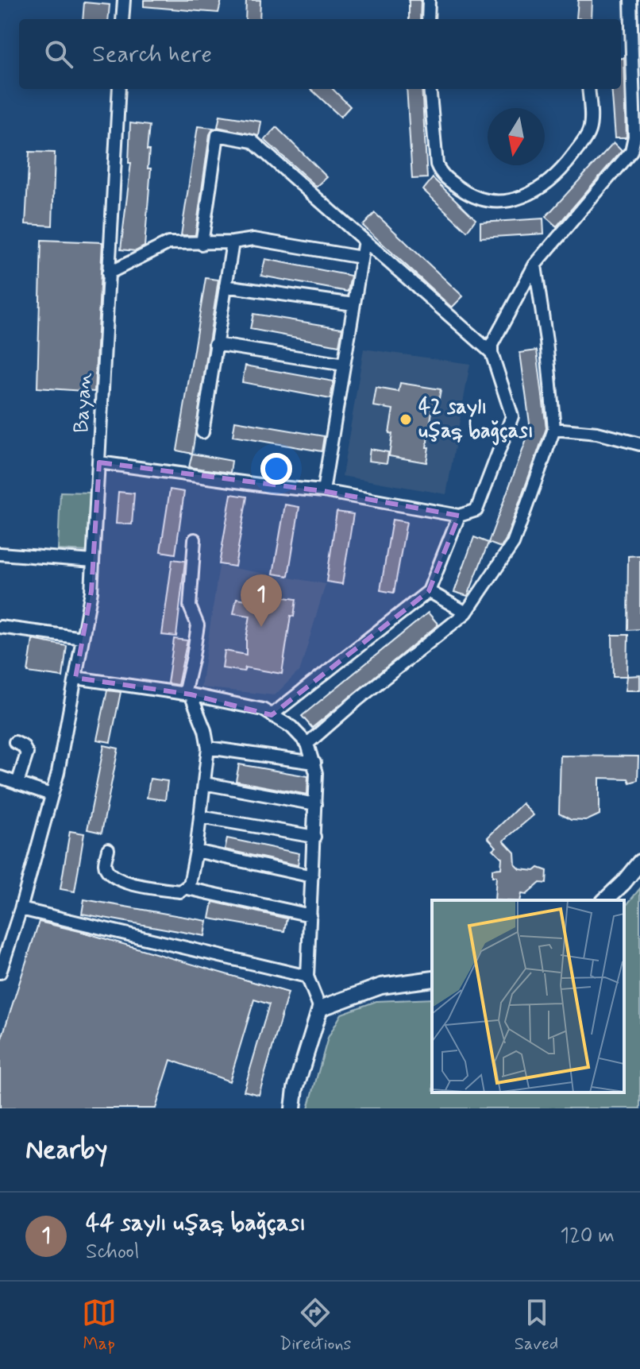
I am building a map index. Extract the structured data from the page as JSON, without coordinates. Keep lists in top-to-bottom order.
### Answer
{
  "streets": {
    "street": ["Bayan"]
  },
  "places": ["42 saylı uşaq bağçası"],
  "north": "bottom",
  "page": {
    "search": "Search here",
    "pins": "1",
    "heading": "Nearby",
    "list": [
      {
        "mark": "1",
        "name": "44 saylı uşaq bağçası",
        "note": "School",
        "value": "120 m"
      }
    ],
    "nav": ["Map", "Directions", "Saved"]
  }
}
